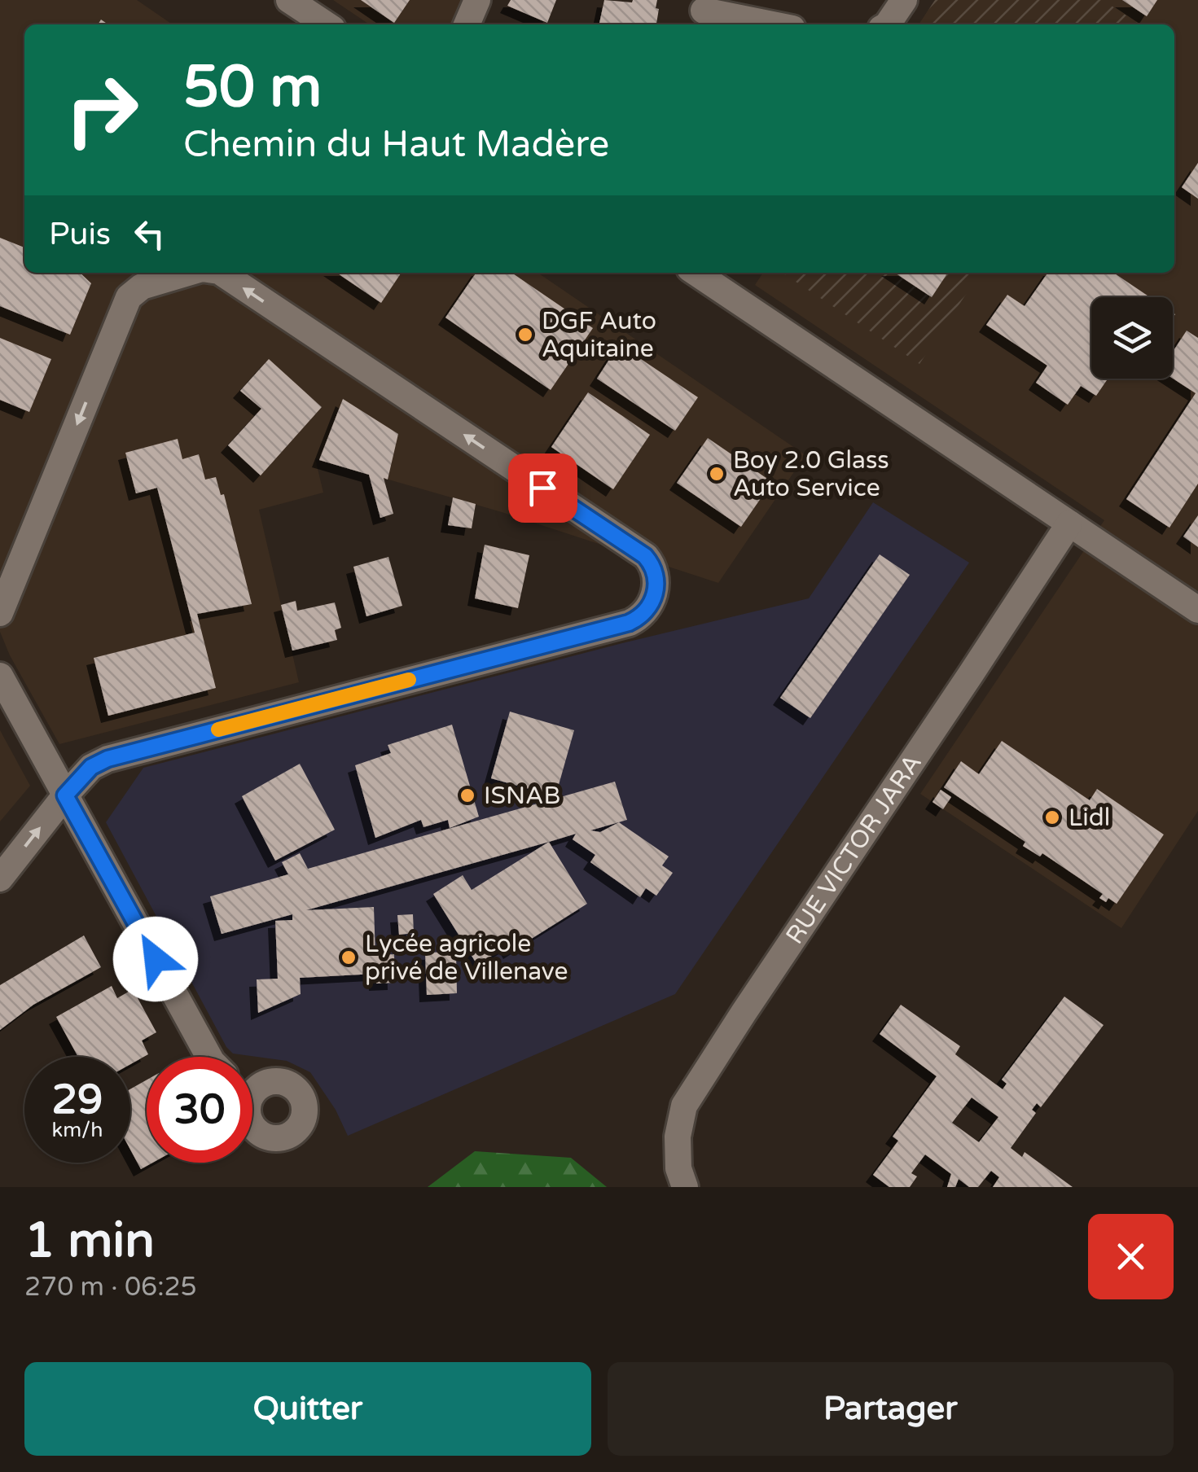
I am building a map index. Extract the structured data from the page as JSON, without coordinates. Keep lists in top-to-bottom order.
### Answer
{
  "streets": {
    "street": ["RUE VICTOR JARA"]
  },
  "places": [
    "DGF Auto Aquitaine",
    "Boy 2.0 Glass Auto Service",
    "ISNAB",
    "Lidl",
    "Lycée agricole privé de Villenave"
  ],
  "page": {
    "turn": ["50 m", "Chemin du Haut Madère"],
    "then": "Puis",
    "speed": "29 km/h",
    "limit": "30",
    "heading": ["1 min", "270 m · 06:25"],
    "buttons": ["Quitter", "Partager"]
  }
}
